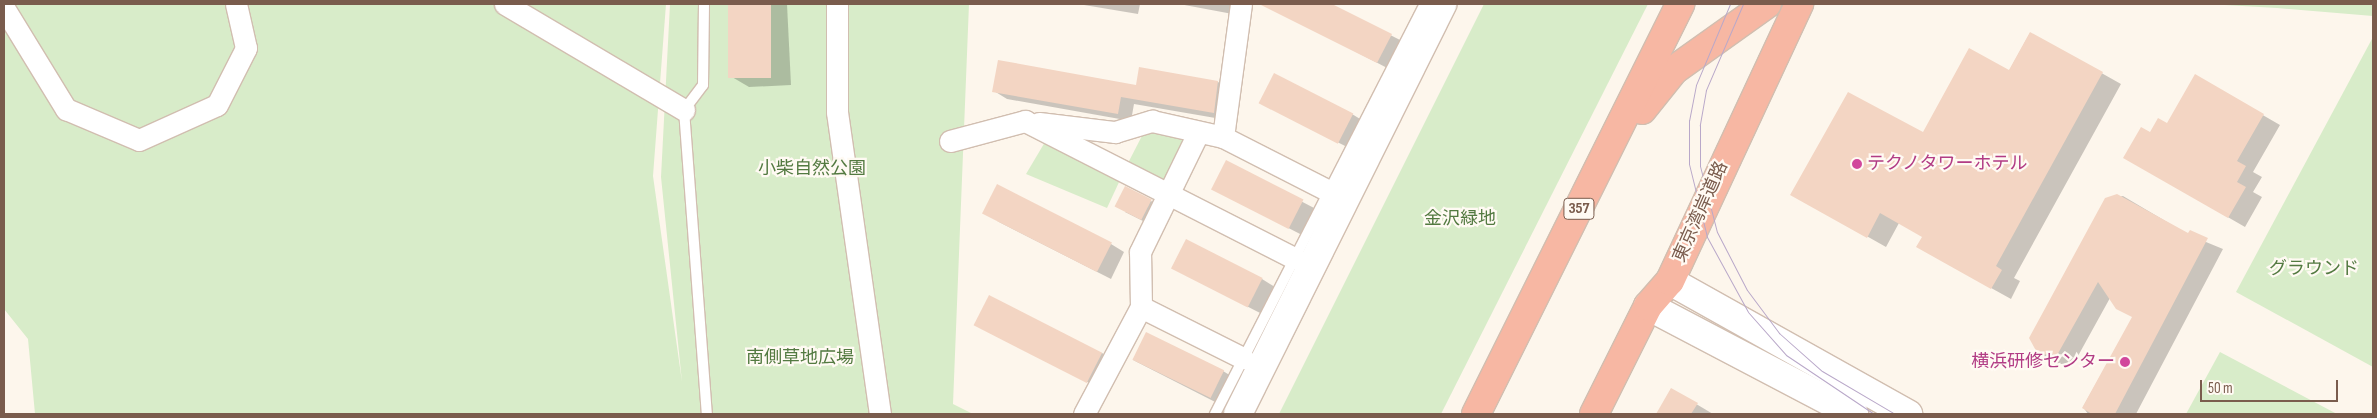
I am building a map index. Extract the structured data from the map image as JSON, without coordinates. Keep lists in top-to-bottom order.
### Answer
{
  "streets": {
    "highway": ["357", "東京湾岸道路"]
  },
  "parks": [
    "小柴自然公園",
    "金沢緑地",
    "グラウンド",
    "南側草地広場"
  ],
  "places": ["テクノタワーホテル", "横浜研修センター"],
  "scale_bar": "50 m"
}
